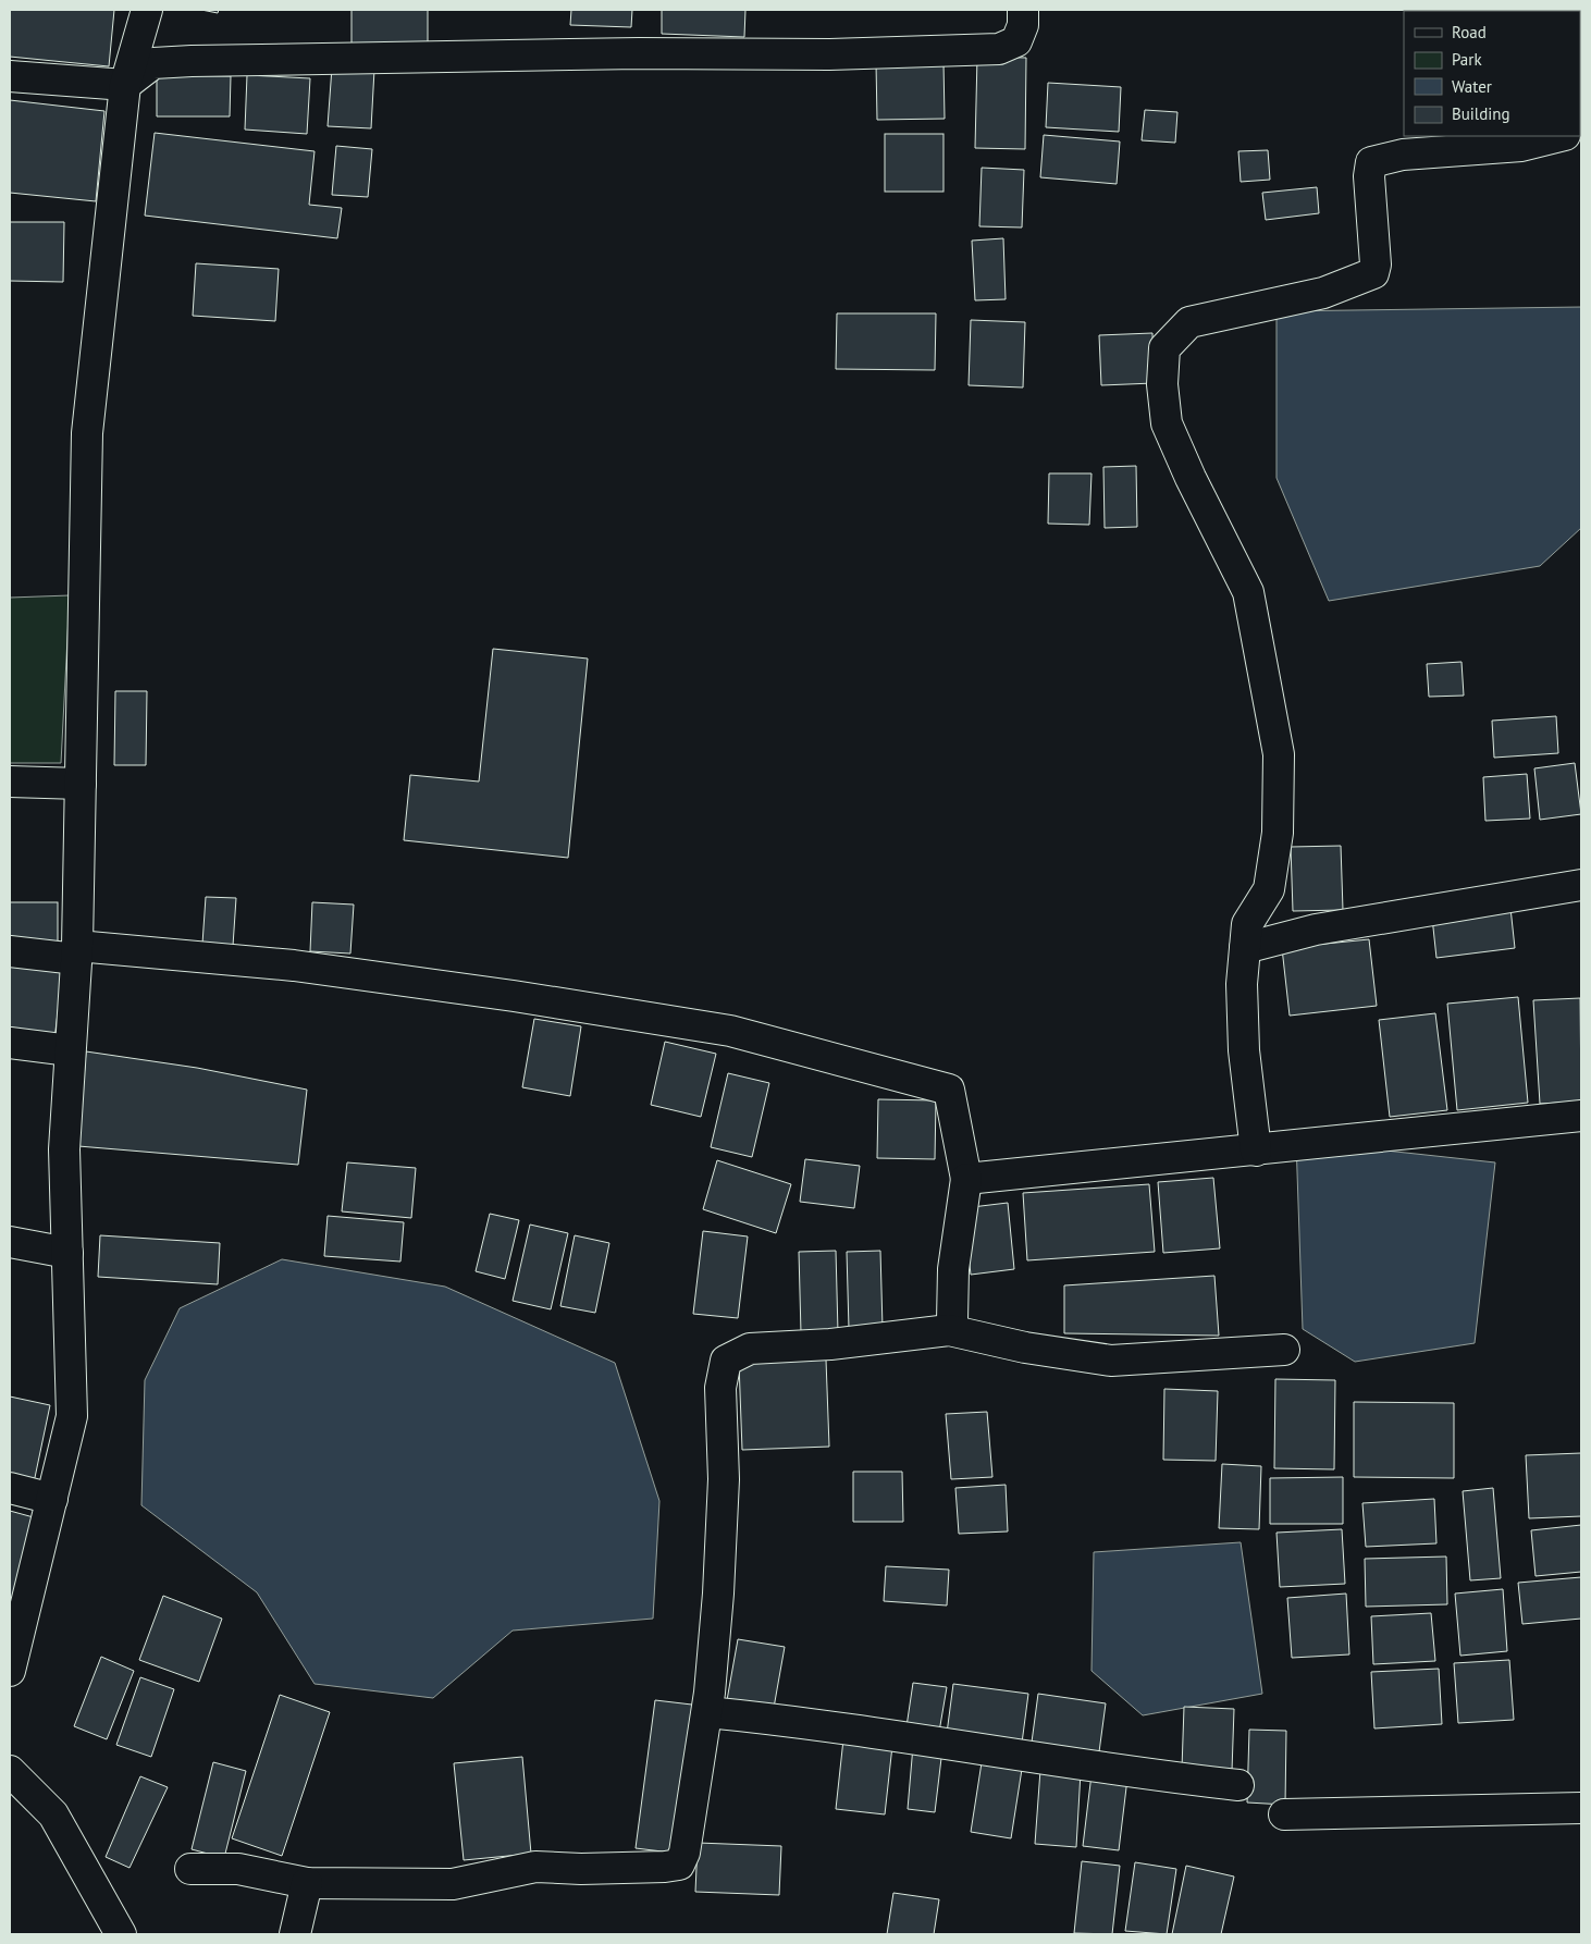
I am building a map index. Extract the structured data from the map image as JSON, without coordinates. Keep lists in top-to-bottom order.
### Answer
{
  "legend": [
    "Road",
    "Park",
    "Water",
    "Building"
  ]
}
